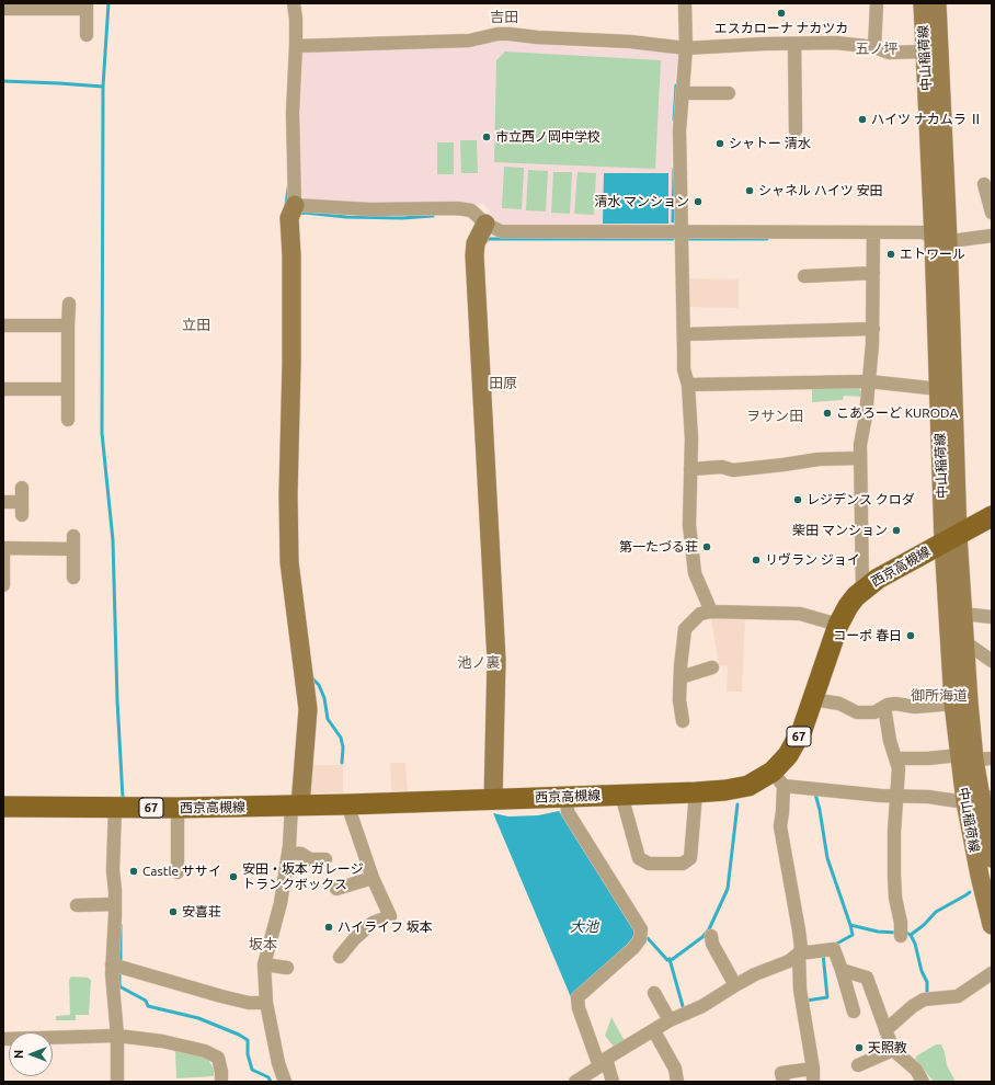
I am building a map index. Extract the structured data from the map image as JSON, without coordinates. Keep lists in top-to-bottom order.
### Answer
{
  "streets": {
    "main road": ["中山稲荷線", "西京高槻線", "67"]
  },
  "crossings": [
    ["中山稲荷線", "西京高槻線"]
  ],
  "districts": [
    "吉田",
    "五ノ坪",
    "立田",
    "田原",
    "ヲサン田",
    "池ノ裏",
    "御所海道",
    "坂本"
  ],
  "water": ["大池"],
  "places": [
    "エスカローナ ナカツカ",
    "ハイツ ナカムラ Ⅱ",
    "市立西ノ岡中学校",
    "シャトー 清水",
    "シャネル ハイツ 安田",
    "清水 マンション",
    "エトワール",
    "こあろーど KURODA",
    "レジデンス クロダ",
    "柴田 マンション",
    "第一たづる荘",
    "リヴラン ジョイ",
    "コーポ 春日",
    "Castle ササイ",
    "安田・坂本 ガレージ トランクボックス",
    "安喜荘",
    "ハイライフ 坂本",
    "天照教"
  ],
  "north": "left"
}
